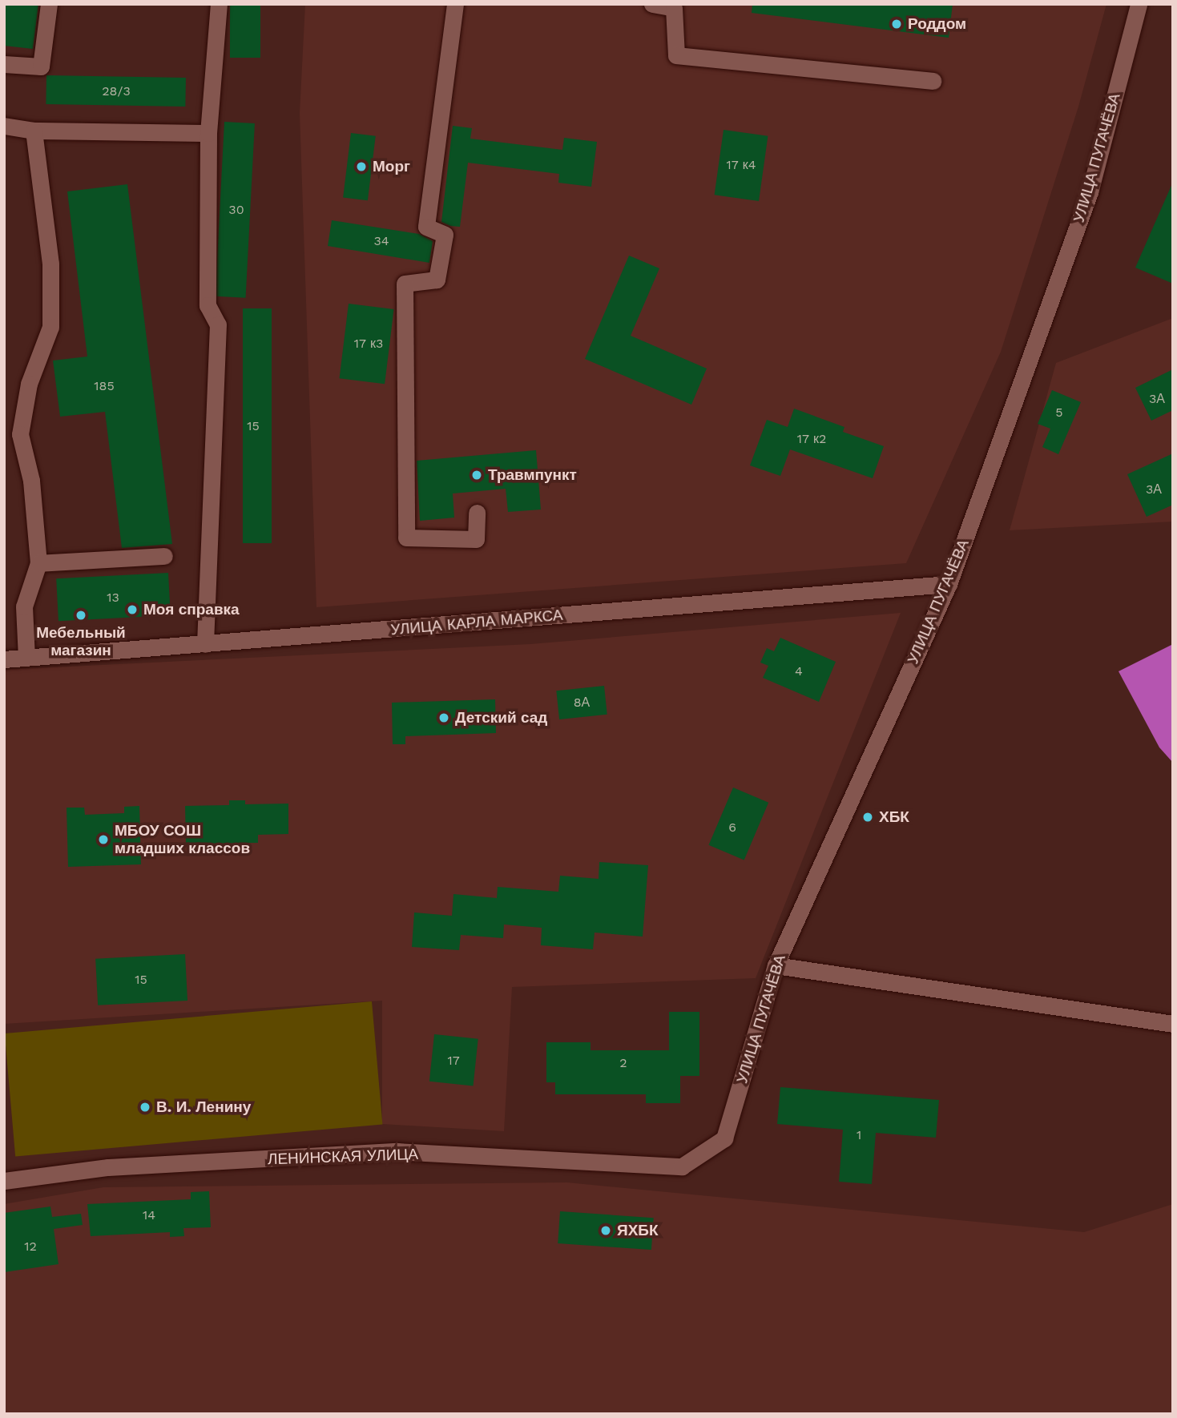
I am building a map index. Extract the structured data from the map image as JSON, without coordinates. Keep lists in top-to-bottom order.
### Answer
{
  "streets": {
    "street": ["УЛИЦА ПУГАЧЁВА", "УЛИЦА КАРЛА МАРКСА", "ЛЕНИНСКАЯ УЛИЦА"]
  },
  "crossings": [
    ["УЛИЦА ПУГАЧЁВА", "УЛИЦА КАРЛА МАРКСА"],
    ["УЛИЦА ПУГАЧЁВА", "ЛЕНИНСКАЯ УЛИЦА"]
  ],
  "places": [
    "Роддом",
    "Морг",
    "Травмпункт",
    "Моя справка",
    "Мебельный магазин",
    "Детский сад",
    "ХБК",
    "МБОУ СОШ младших классов",
    "В. И. Ленину",
    "ЯХБК"
  ],
  "house_numbers": [
    "28/3",
    "17 к4",
    "30",
    "34",
    "17 к3",
    "185",
    "3А",
    "5",
    "15",
    "17 к2",
    "3А",
    "13",
    "4",
    "8А",
    "6",
    "15",
    "17",
    "2",
    "1",
    "14",
    "12"
  ]
}
